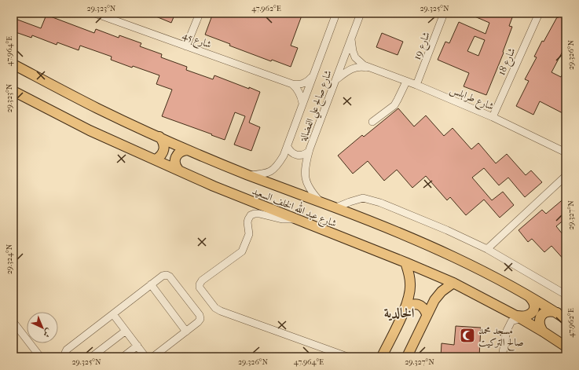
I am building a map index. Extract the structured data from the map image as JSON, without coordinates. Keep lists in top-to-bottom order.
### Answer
{
  "streets": {
    "main road": ["شارع عبد الله الخلف السعيد"],
    "street": [
      "شارع 45",
      "شارع 19",
      "شارع 18",
      "شارع طرابلس",
      "شارع صالح علي الفضالة"
    ]
  },
  "crossings": [
    ["شارع 19", "شارع طرابلس"],
    ["شارع 18", "شارع طرابلس"],
    ["شارع طرابلس", "شارع صالح علي الفضالة"],
    ["شارع صالح علي الفضالة", "شارع عبد الله الخلف السعيد"]
  ],
  "districts": ["الخالدية"],
  "places": {
    "mosque": ["مسجد محمد صالح التركيت"]
  },
  "north": "bottom right",
  "coordinates": [
    "29.323°N",
    "47.962°E",
    "29.325°N",
    "47.964°E",
    "29.326°N",
    "29.327°N",
    "29.324°N"
  ]
}
